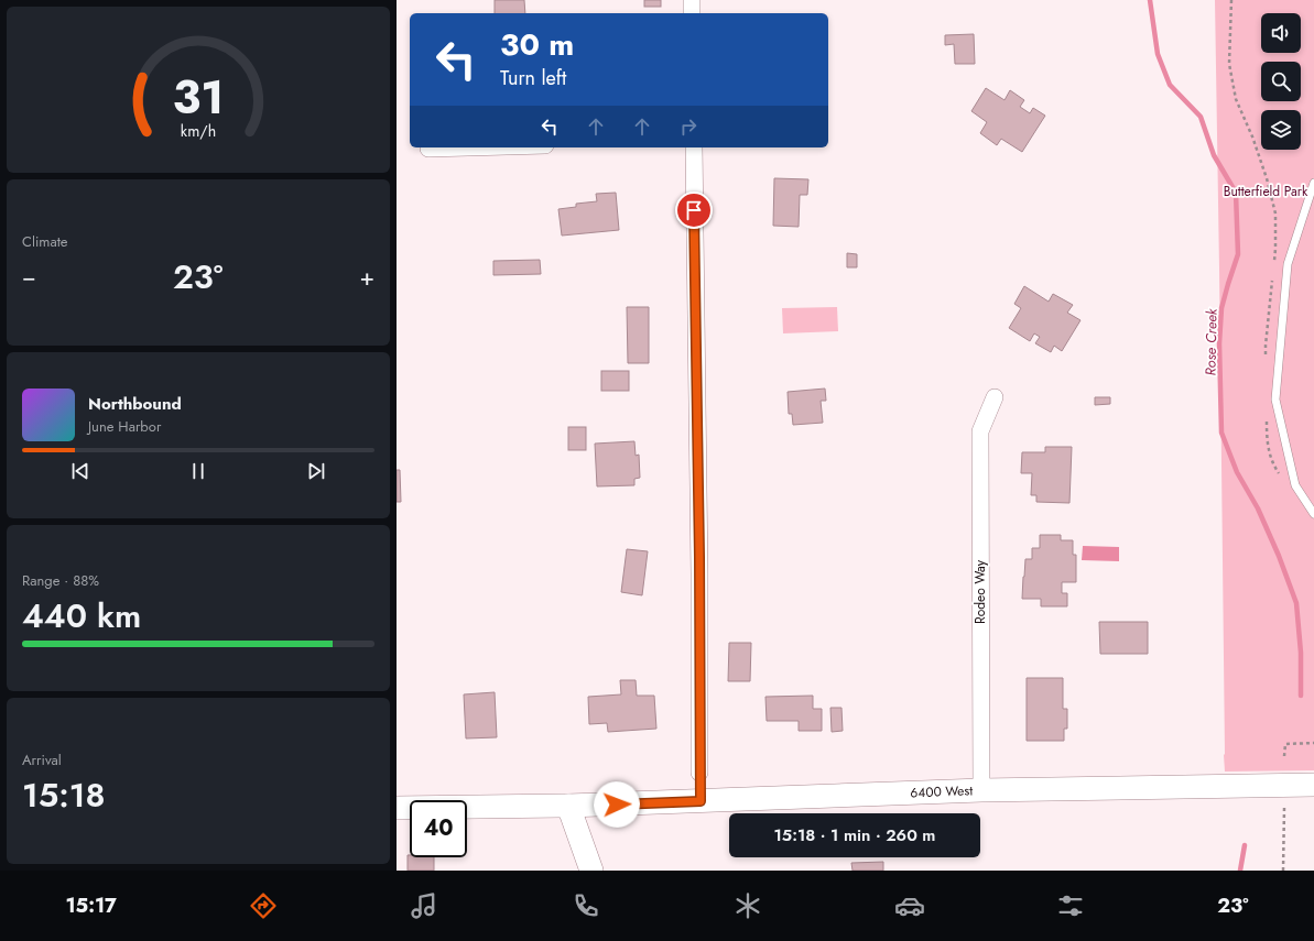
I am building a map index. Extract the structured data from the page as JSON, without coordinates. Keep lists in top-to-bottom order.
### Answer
{
  "streets": {
    "street": ["Rodeo Way", "6400 West"]
  },
  "crossings": [
    ["Rodeo Way", "6400 West"]
  ],
  "water": ["Rose Creek"],
  "parks": ["Butterfield Park"],
  "page": {
    "turn": ["30 m", "Turn left"],
    "tile": [
      "Climate",
      ["Range · 88%", "440 km"],
      ["Arrival", "15:18"]
    ],
    "heat": ["−", "23°", "+"],
    "song": ["Northbound", "June Harbor"],
    "limit": "40",
    "trip": "15:18 · 1 min · 260 m",
    "tabs": ["15:17", "23°"],
    "gauge": ["31", "km/h"]
  }
}
